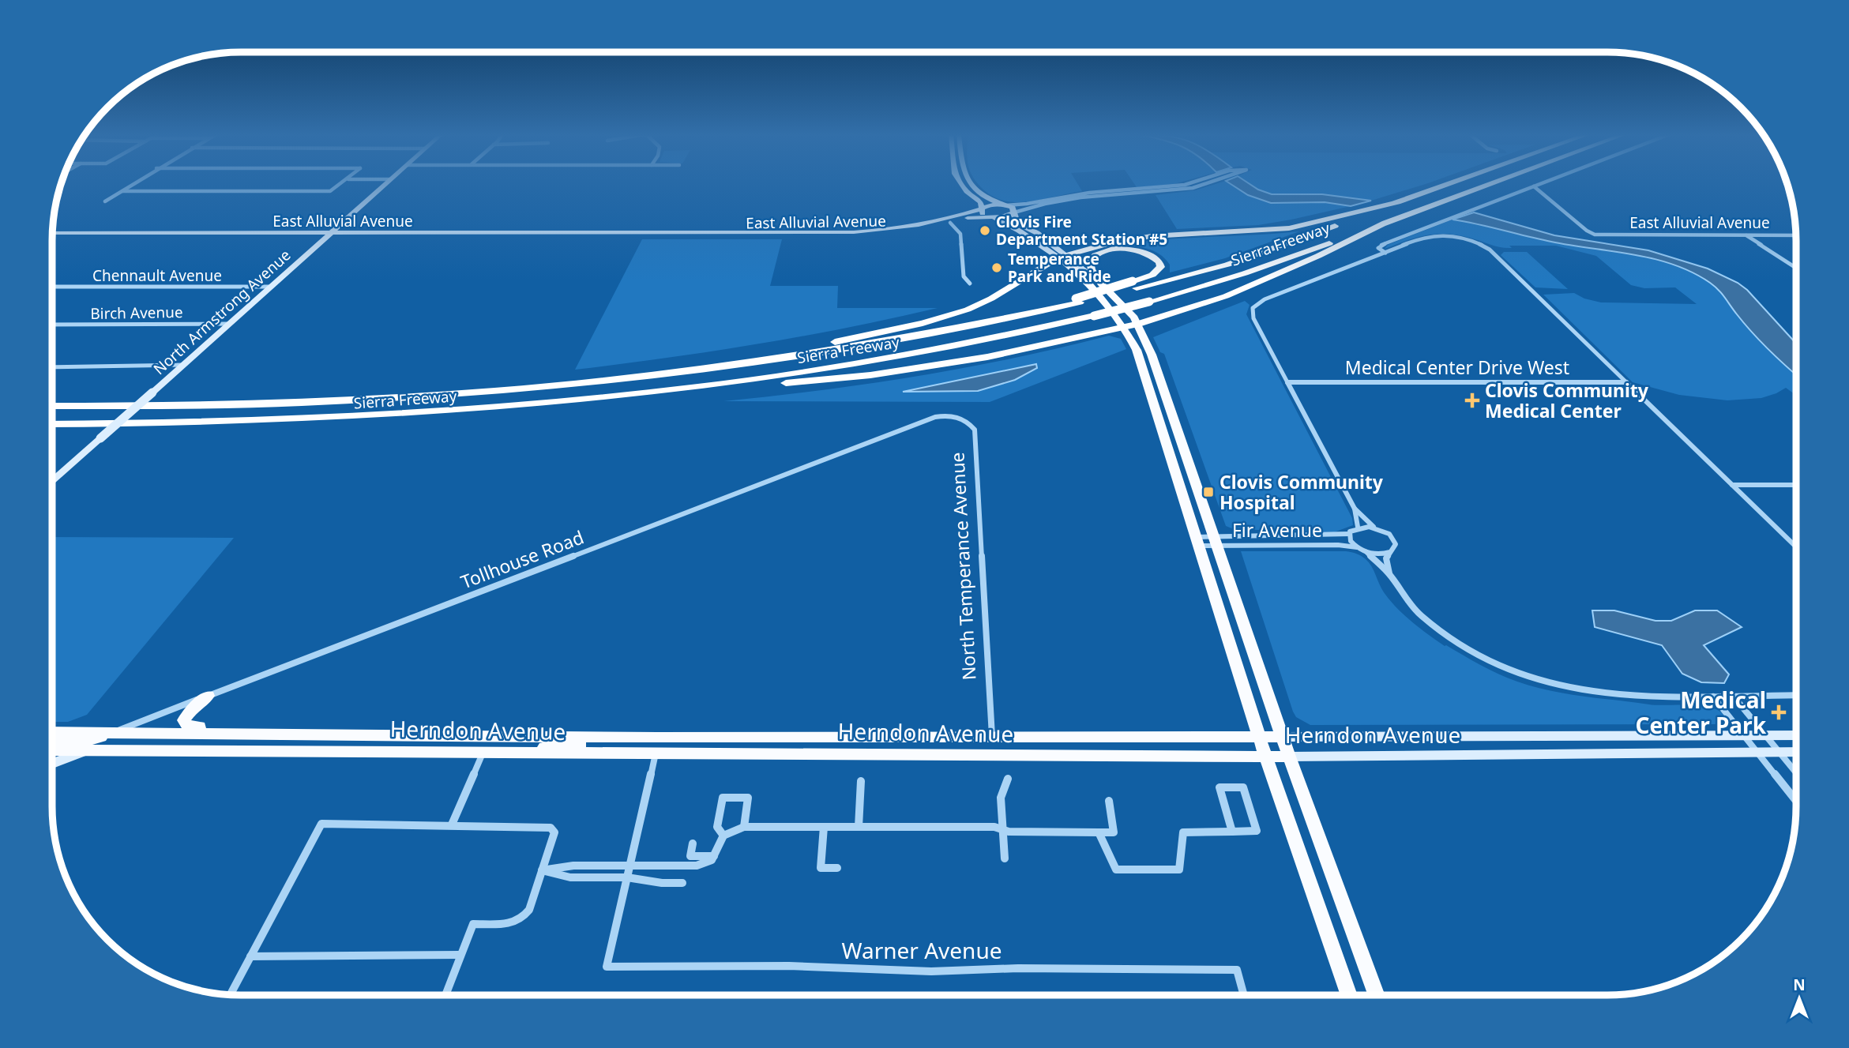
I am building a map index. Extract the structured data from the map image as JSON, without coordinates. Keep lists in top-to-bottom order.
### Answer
{
  "streets": {
    "highway": ["Sierra Freeway"],
    "main road": ["Herndon Avenue"],
    "street": [
      "East Alluvial Avenue",
      "Chennault Avenue",
      "North Armstrong Avenue",
      "Birch Avenue",
      "Medical Center Drive West",
      "Fir Avenue",
      "Tollhouse Road",
      "North Temperance Avenue",
      "Warner Avenue"
    ]
  },
  "crossings": [
    ["East Alluvial Avenue", "North Armstrong Avenue"],
    ["Chennault Avenue", "North Armstrong Avenue"],
    ["North Armstrong Avenue", "Birch Avenue"],
    ["Tollhouse Road", "North Temperance Avenue"],
    ["Tollhouse Road", "Herndon Avenue"],
    ["North Temperance Avenue", "Herndon Avenue"]
  ],
  "places": {
    "other": ["Clovis Fire Department Station #5", "Temperance Park and Ride"],
    "health": ["Clovis Community Medical Center", "Medical Center Park"],
    "transit": ["Clovis Community Hospital"]
  },
  "north": "top"
}
